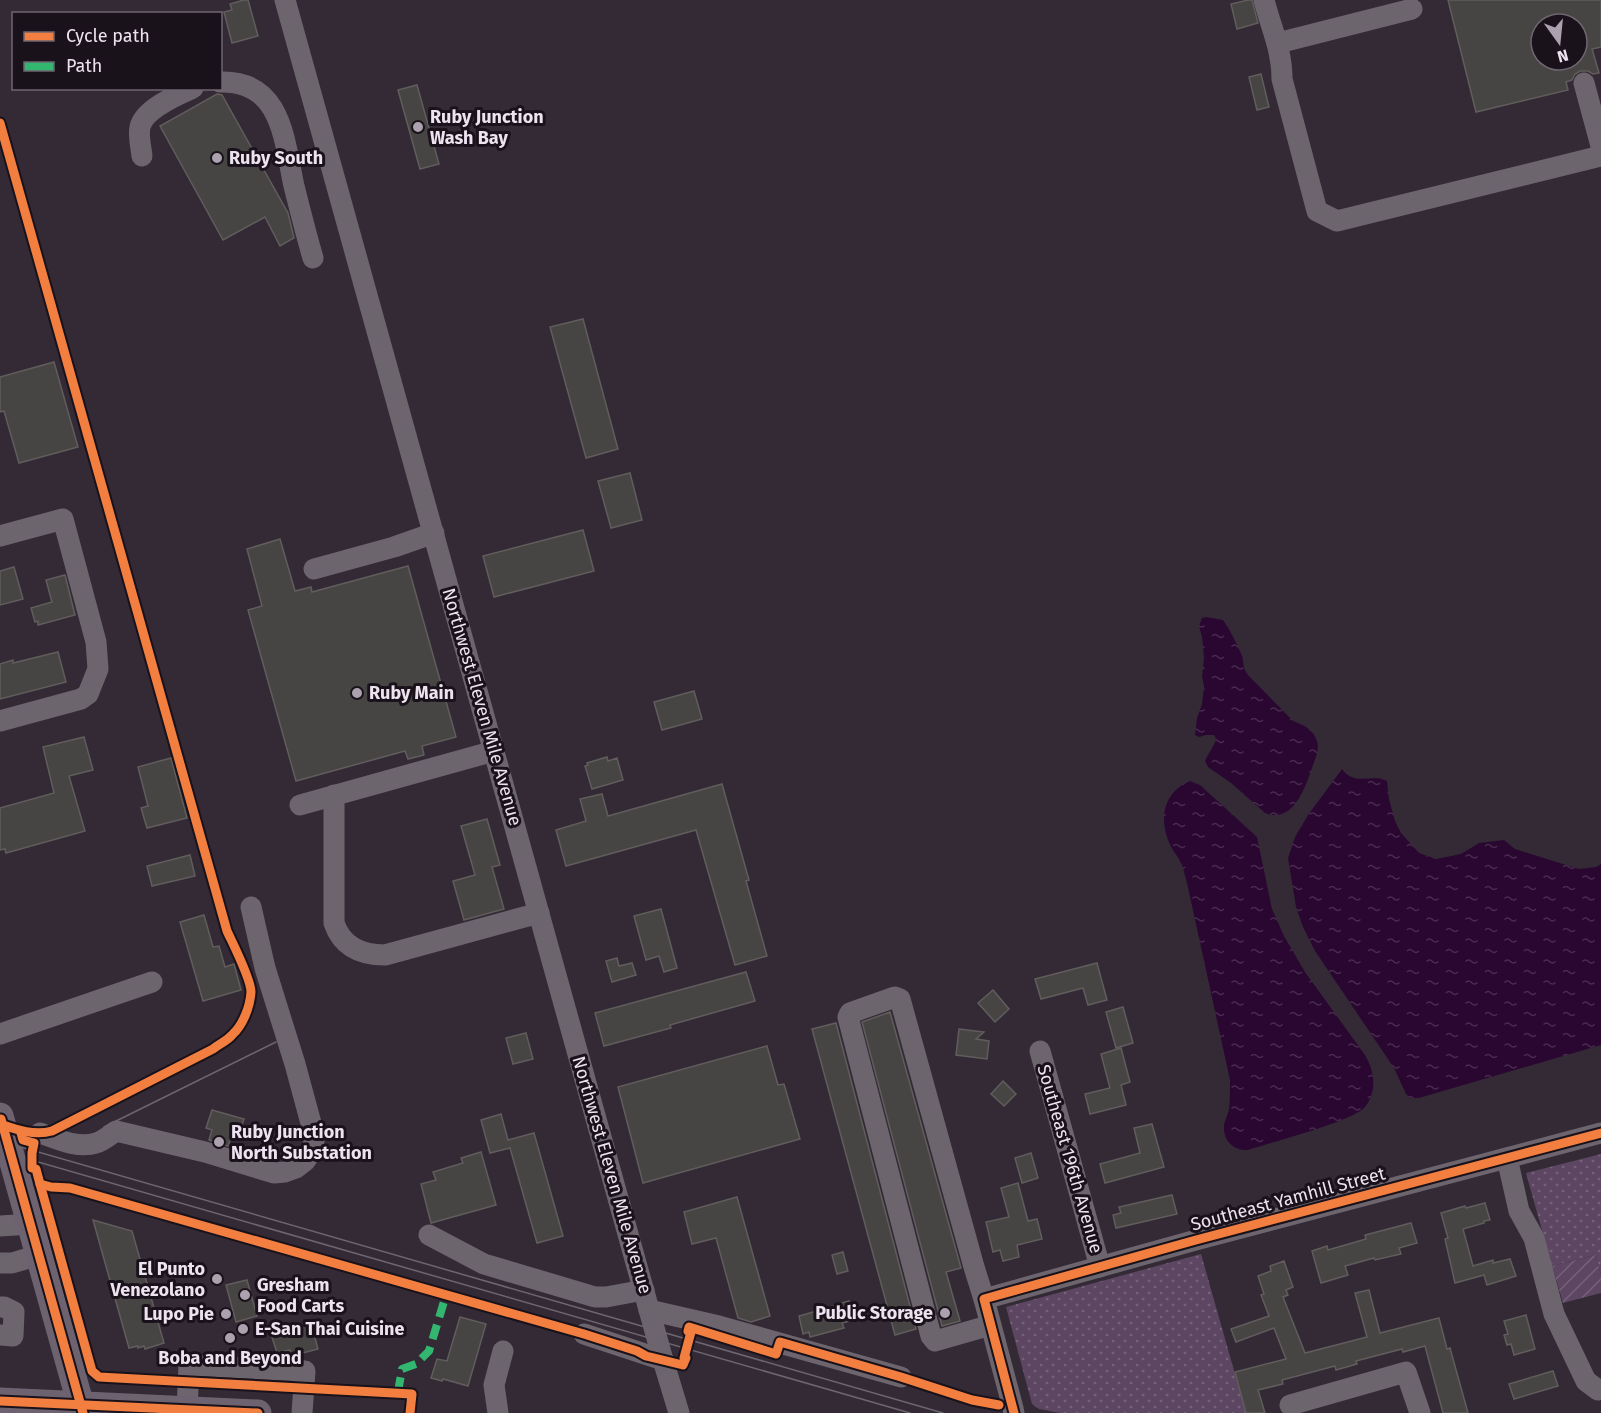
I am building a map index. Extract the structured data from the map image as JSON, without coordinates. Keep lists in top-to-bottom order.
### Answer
{
  "streets": {
    "street": ["Northwest Eleven Mile Avenue", "Southeast 196th Avenue", "Southeast Yamhill Street"]
  },
  "crossings": [
    ["Southeast 196th Avenue", "Southeast Yamhill Street"]
  ],
  "places": [
    "Ruby Junction Wash Bay",
    "Ruby South",
    "Ruby Main",
    "Ruby Junction North Substation",
    "El Punto Venezolano",
    "Gresham Food Carts",
    "Public Storage",
    "Lupo Pie",
    "E-San Thai Cuisine",
    "Boba and Beyond"
  ],
  "legend": ["Cycle path", "Path"],
  "north": "bottom"
}
